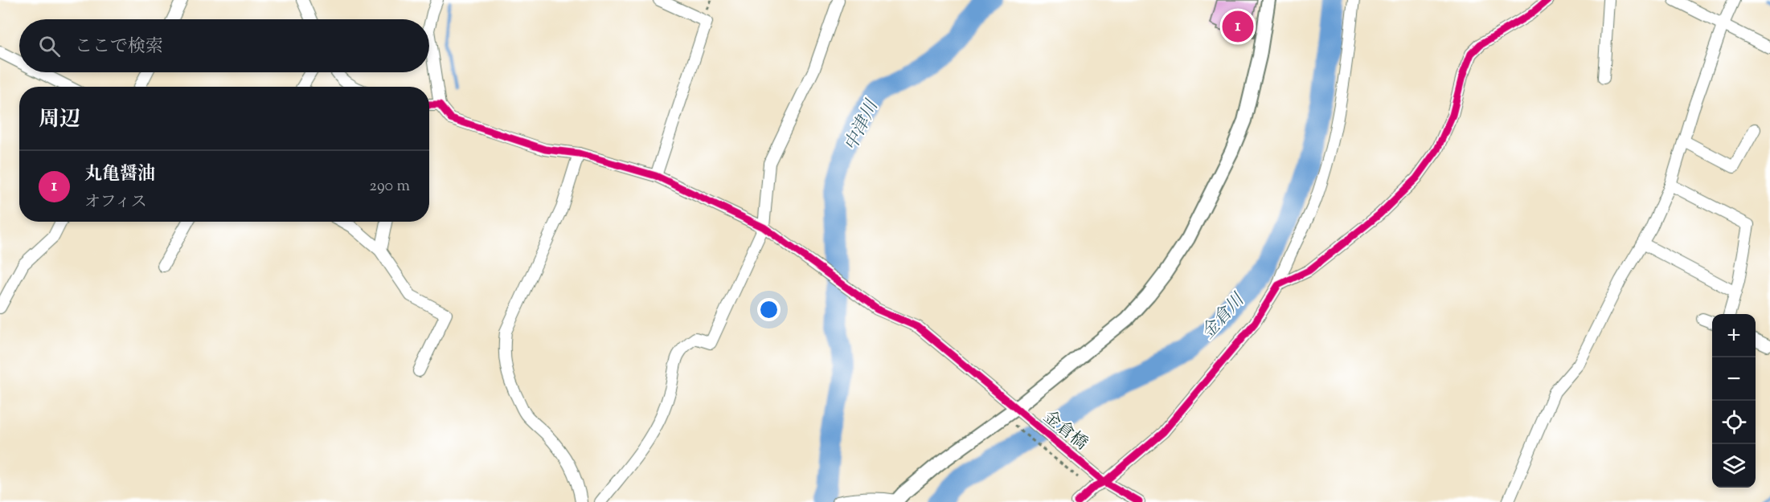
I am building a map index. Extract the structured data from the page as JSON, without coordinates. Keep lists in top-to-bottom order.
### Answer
{
  "streets": {
    "street": ["金倉橋"]
  },
  "water": ["中津川", "金倉川"],
  "page": {
    "pins": "1",
    "search": "ここで検索",
    "heading": "周辺",
    "list": [
      {
        "mark": "1",
        "name": "丸亀醤油",
        "note": "オフィス",
        "value": "290 m"
      }
    ],
    "map_buttons": ["+", "−"]
  }
}
